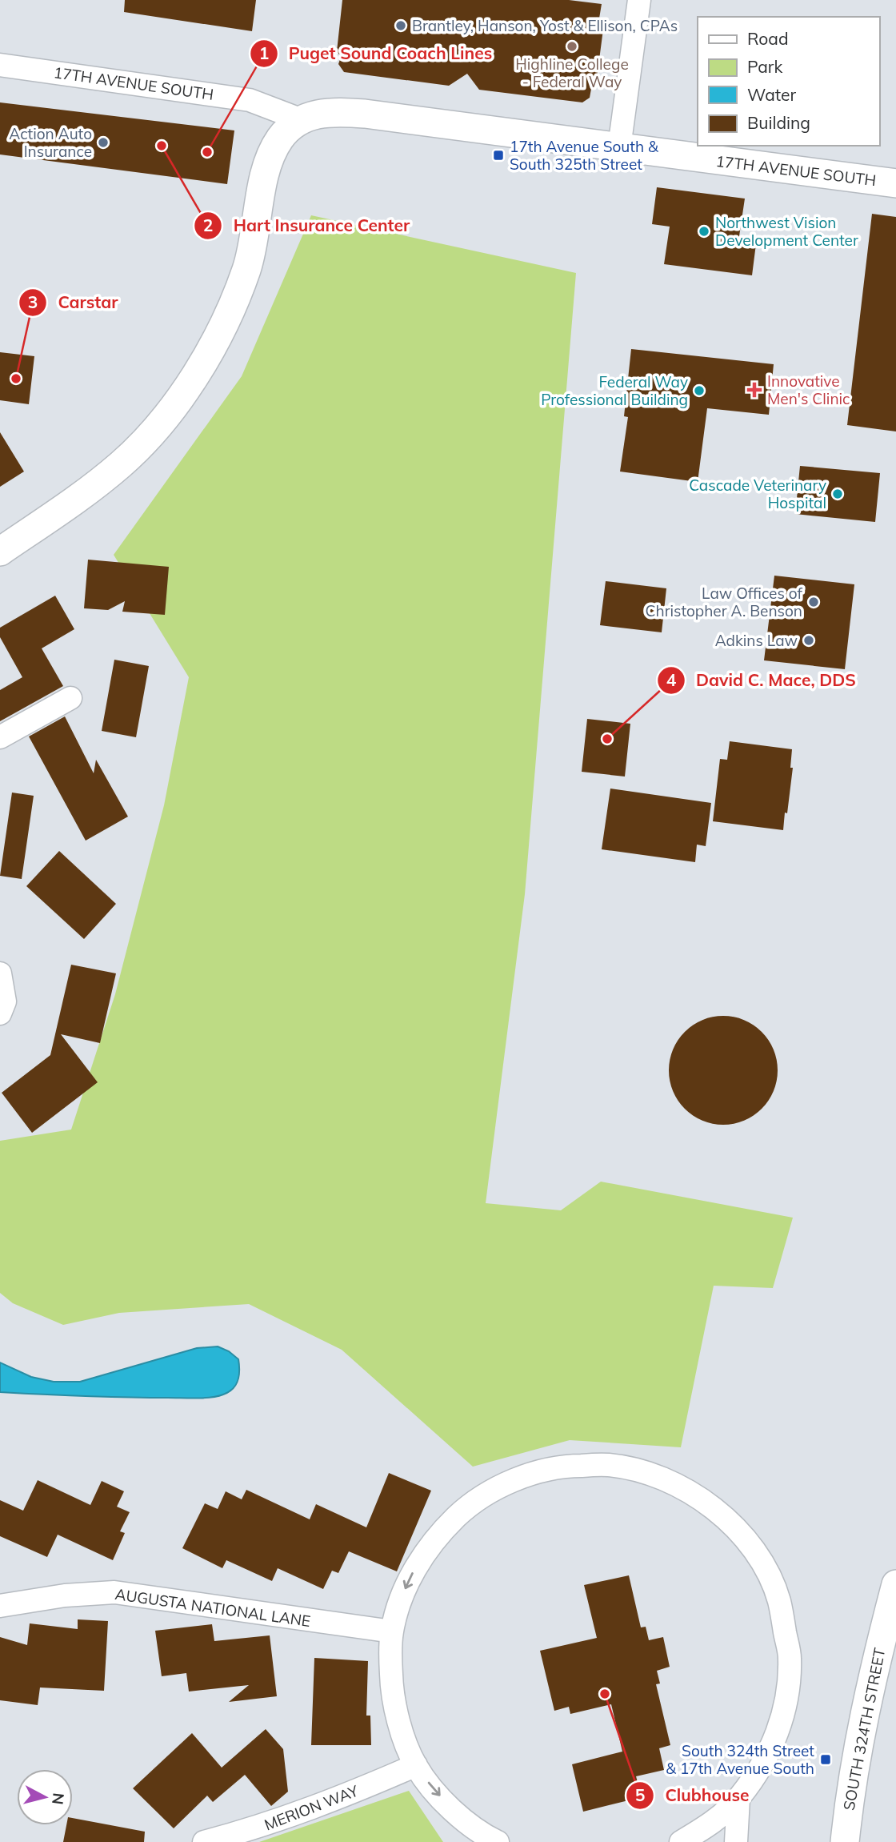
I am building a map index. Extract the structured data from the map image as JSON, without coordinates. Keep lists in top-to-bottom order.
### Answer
{
  "streets": {
    "street": [
      "17TH AVENUE SOUTH",
      "AUGUSTA NATIONAL LANE",
      "SOUTH 324TH STREET",
      "MERION WAY"
    ]
  },
  "places": {
    "other": [
      "Brantley, Hanson, Yost & Ellison, CPAs",
      "Highline College - Federal Way",
      "Action Auto Insurance",
      "Hart Insurance Center",
      "Puget Sound Coach Lines",
      "Northwest Vision Development Center",
      "Carstar",
      "Federal Way Professional Building",
      "Cascade Veterinary Hospital",
      "Law Offices of Christopher A. Benson",
      "Adkins Law",
      "David C. Mace, DDS",
      "Clubhouse"
    ],
    "transit": ["17th Avenue South & South 325th Street", "South 324th Street & 17th Avenue South"],
    "health": ["Innovative Men's Clinic"]
  },
  "legend": [
    "Road",
    "Park",
    "Water",
    "Building"
  ],
  "north": "right"
}
